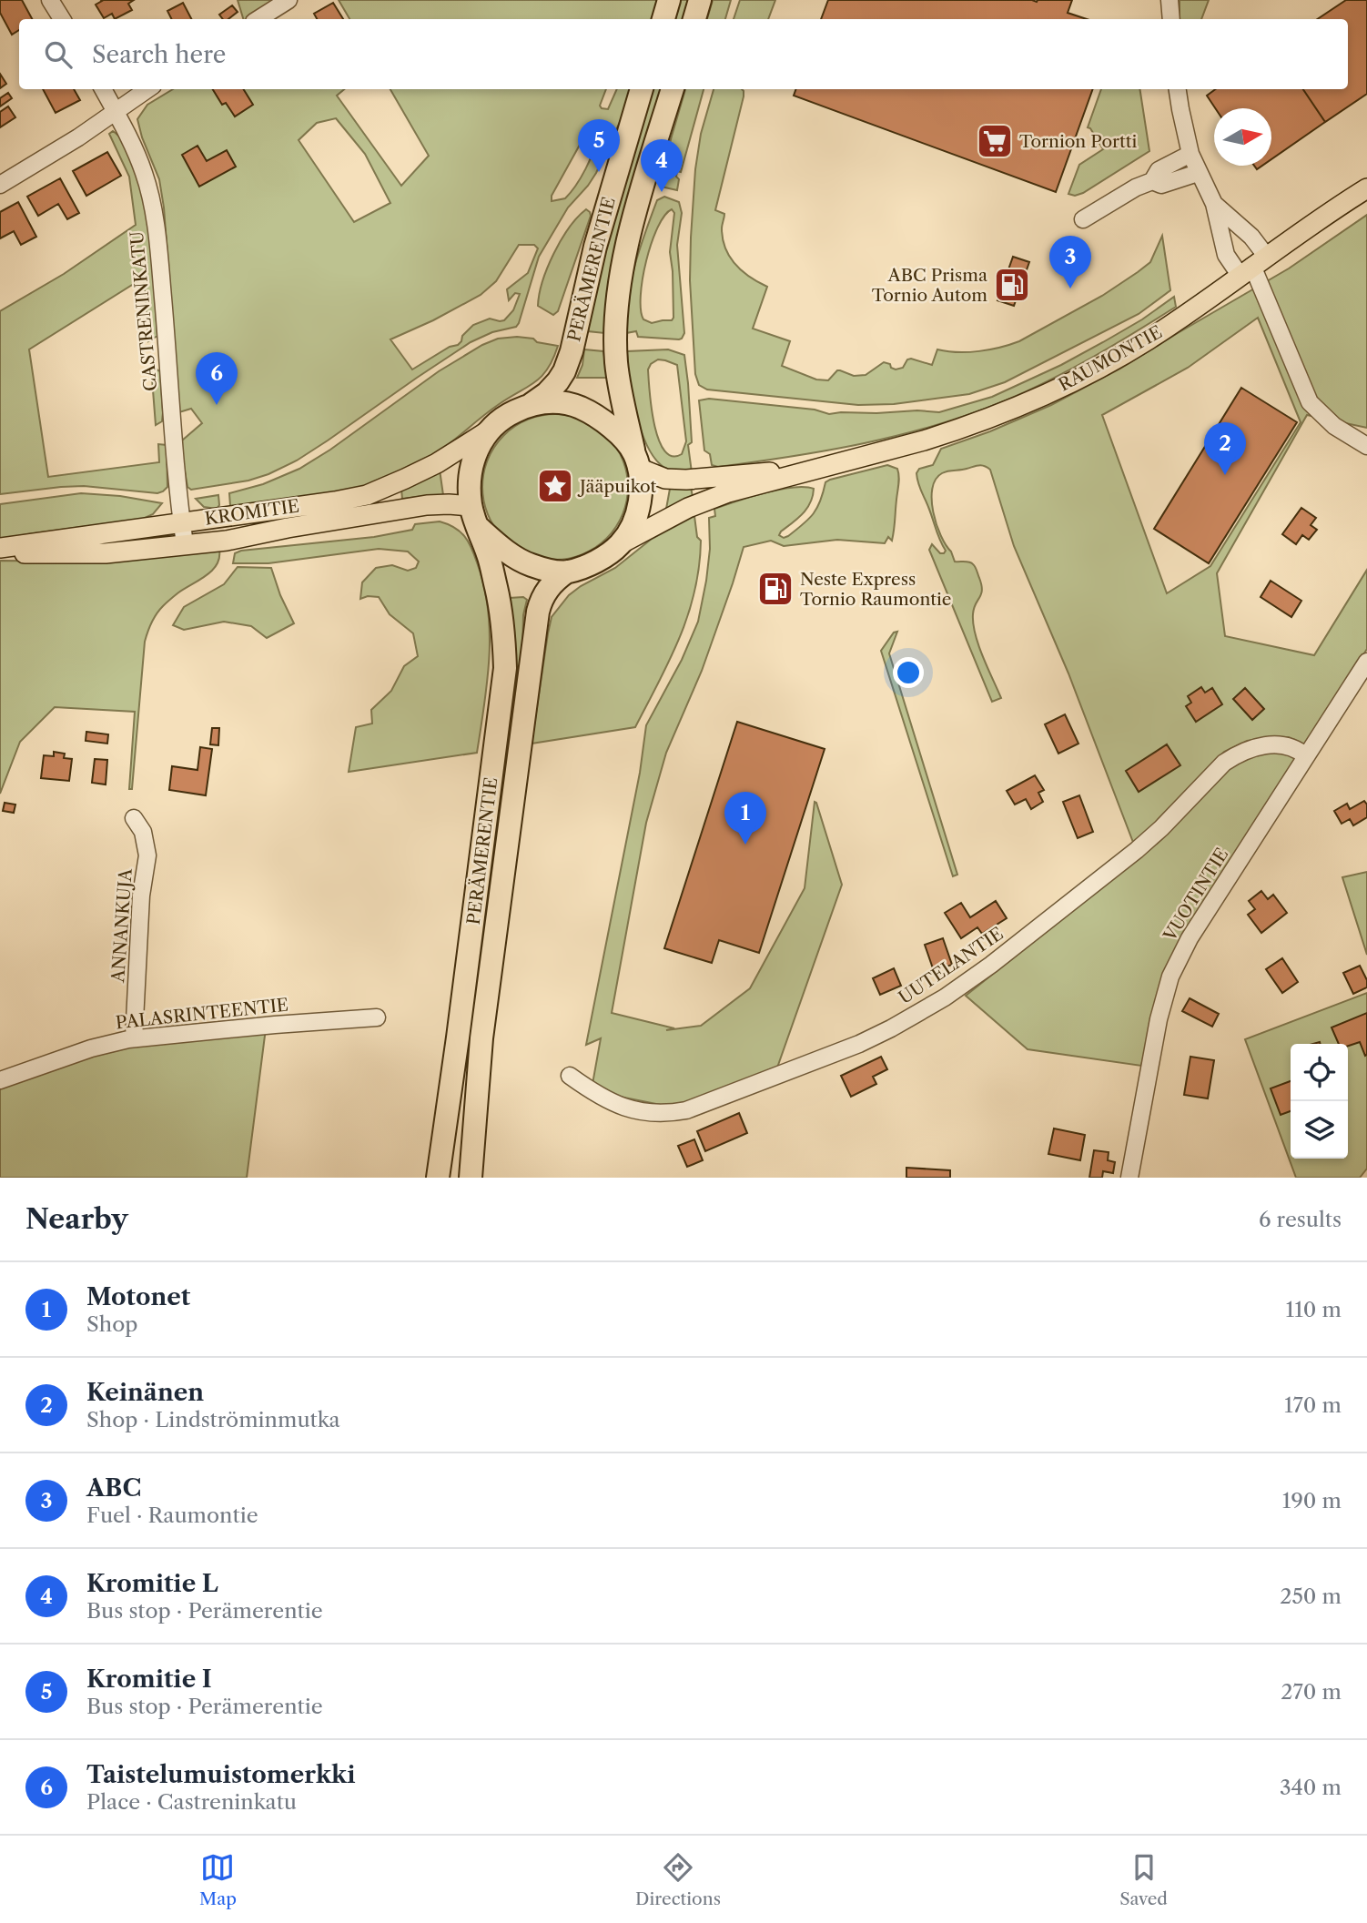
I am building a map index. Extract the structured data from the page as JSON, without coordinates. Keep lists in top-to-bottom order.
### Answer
{
  "streets": {
    "highway": ["PERÄMERENTIE"],
    "main road": ["RAUMONTIE", "KROMITIE"],
    "street": [
      "CASTRENINKATU",
      "VUOTINTIE",
      "ANNANKUJA",
      "UUTELANTIE",
      "PALASRINTEENTIE"
    ]
  },
  "crossings": [
    ["PERÄMERENTIE", "RAUMONTIE"],
    ["PERÄMERENTIE", "KROMITIE"],
    ["CASTRENINKATU", "KROMITIE"],
    ["RAUMONTIE", "KROMITIE"],
    ["VUOTINTIE", "UUTELANTIE"],
    ["ANNANKUJA", "PALASRINTEENTIE"]
  ],
  "places": {
    "supermarket": ["Tornion Portti"],
    "fuel station": ["ABC Prisma Tornio Autom", "Neste Express Tornio Raumontie"],
    "place": ["Jääpuikot"]
  },
  "north": "right",
  "page": {
    "search": "Search here",
    "pins": [
      "5",
      "4",
      "3",
      "6",
      "2",
      "1"
    ],
    "heading": ["Nearby", "6 results"],
    "list": [
      {
        "mark": "1",
        "name": "Motonet",
        "note": "Shop",
        "value": "110 m"
      },
      {
        "mark": "2",
        "name": "Keinänen",
        "note": "Shop · Lindströminmutka",
        "value": "170 m"
      },
      {
        "mark": "3",
        "name": "ABC",
        "note": "Fuel · Raumontie",
        "value": "190 m"
      },
      {
        "mark": "4",
        "name": "Kromitie L",
        "note": "Bus stop · Perämerentie",
        "value": "250 m"
      },
      {
        "mark": "5",
        "name": "Kromitie I",
        "note": "Bus stop · Perämerentie",
        "value": "270 m"
      },
      {
        "mark": "6",
        "name": "Taistelumuistomerkki",
        "note": "Place · Castreninkatu",
        "value": "340 m"
      }
    ],
    "nav": ["Map", "Directions", "Saved"]
  }
}
